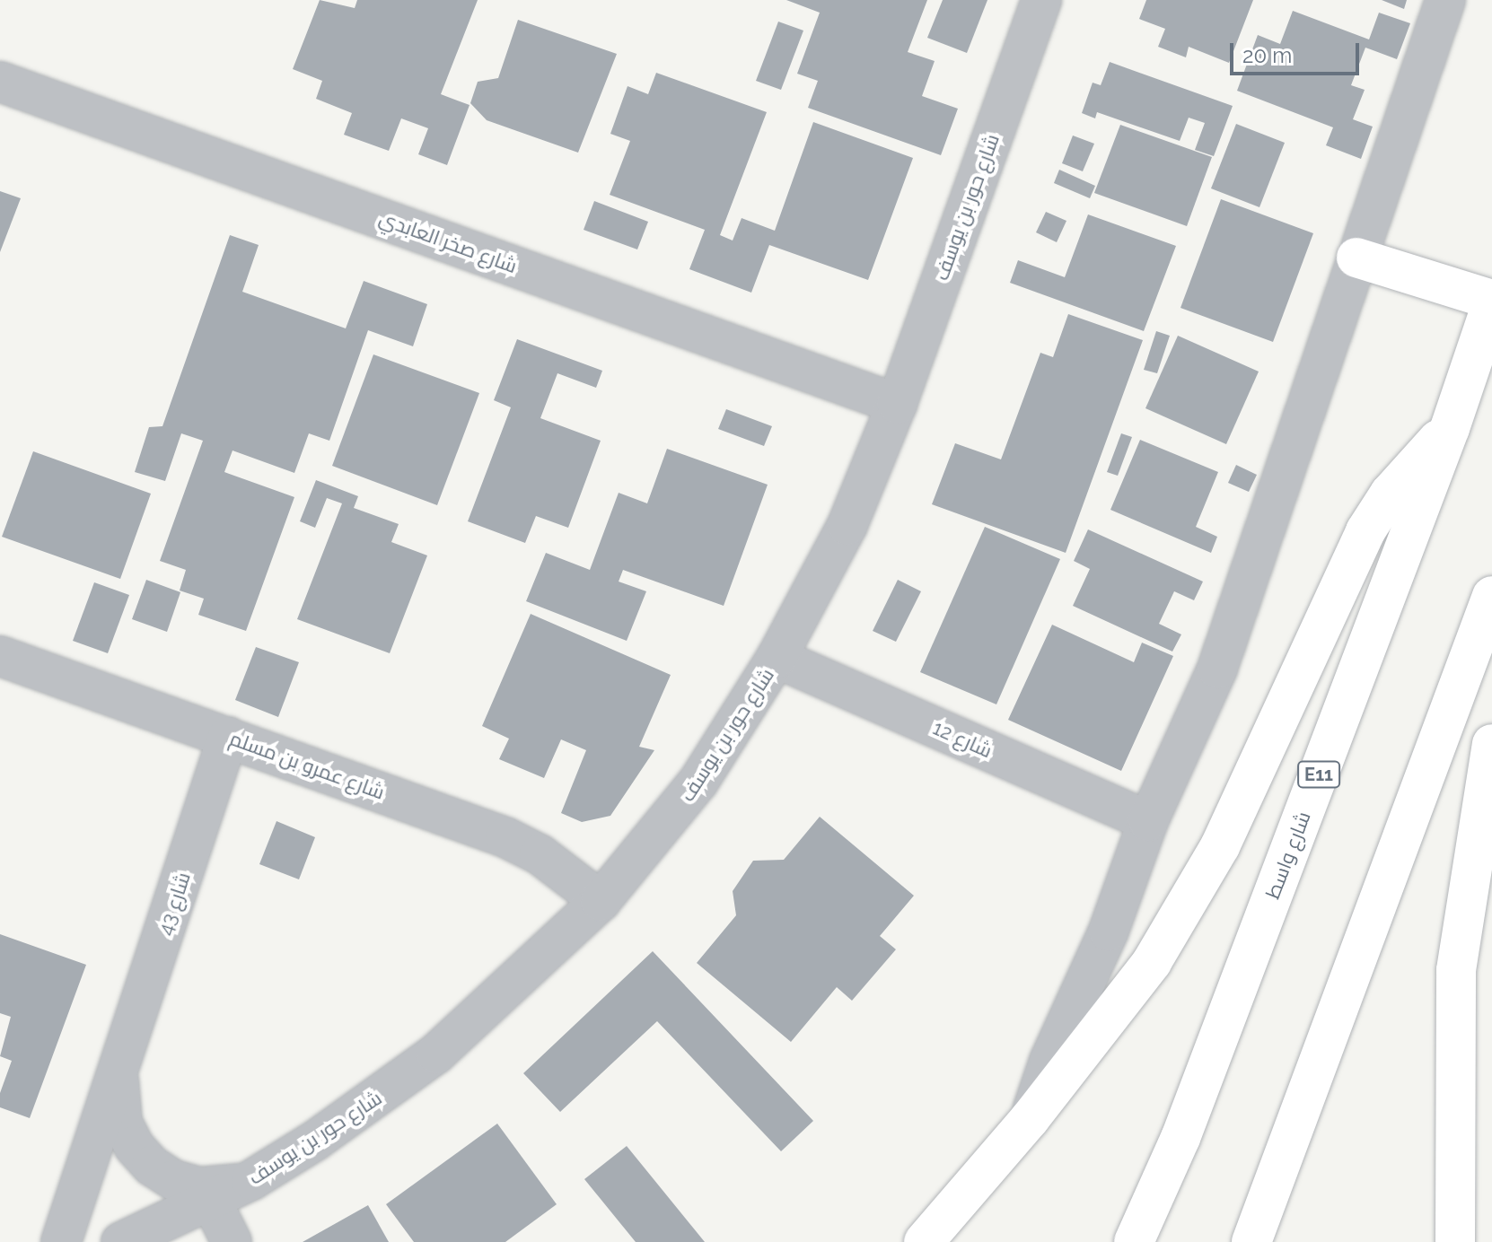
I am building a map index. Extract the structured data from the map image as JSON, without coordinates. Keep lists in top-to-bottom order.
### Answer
{
  "streets": {
    "highway": ["E11", "شارع واسط"],
    "street": [
      "شارع حور بن يوسف",
      "شارع صخر العابدي",
      "شارع 12",
      "شارع عمرو بن مسلم",
      "شارع 43"
    ]
  },
  "crossings": [
    ["شارع حور بن يوسف", "شارع صخر العابدي"],
    ["شارع حور بن يوسف", "شارع 12"],
    ["شارع حور بن يوسف", "شارع عمرو بن مسلم"],
    ["شارع حور بن يوسف", "شارع 43"],
    ["شارع عمرو بن مسلم", "شارع 43"]
  ],
  "scale_bar": "20 m"
}
